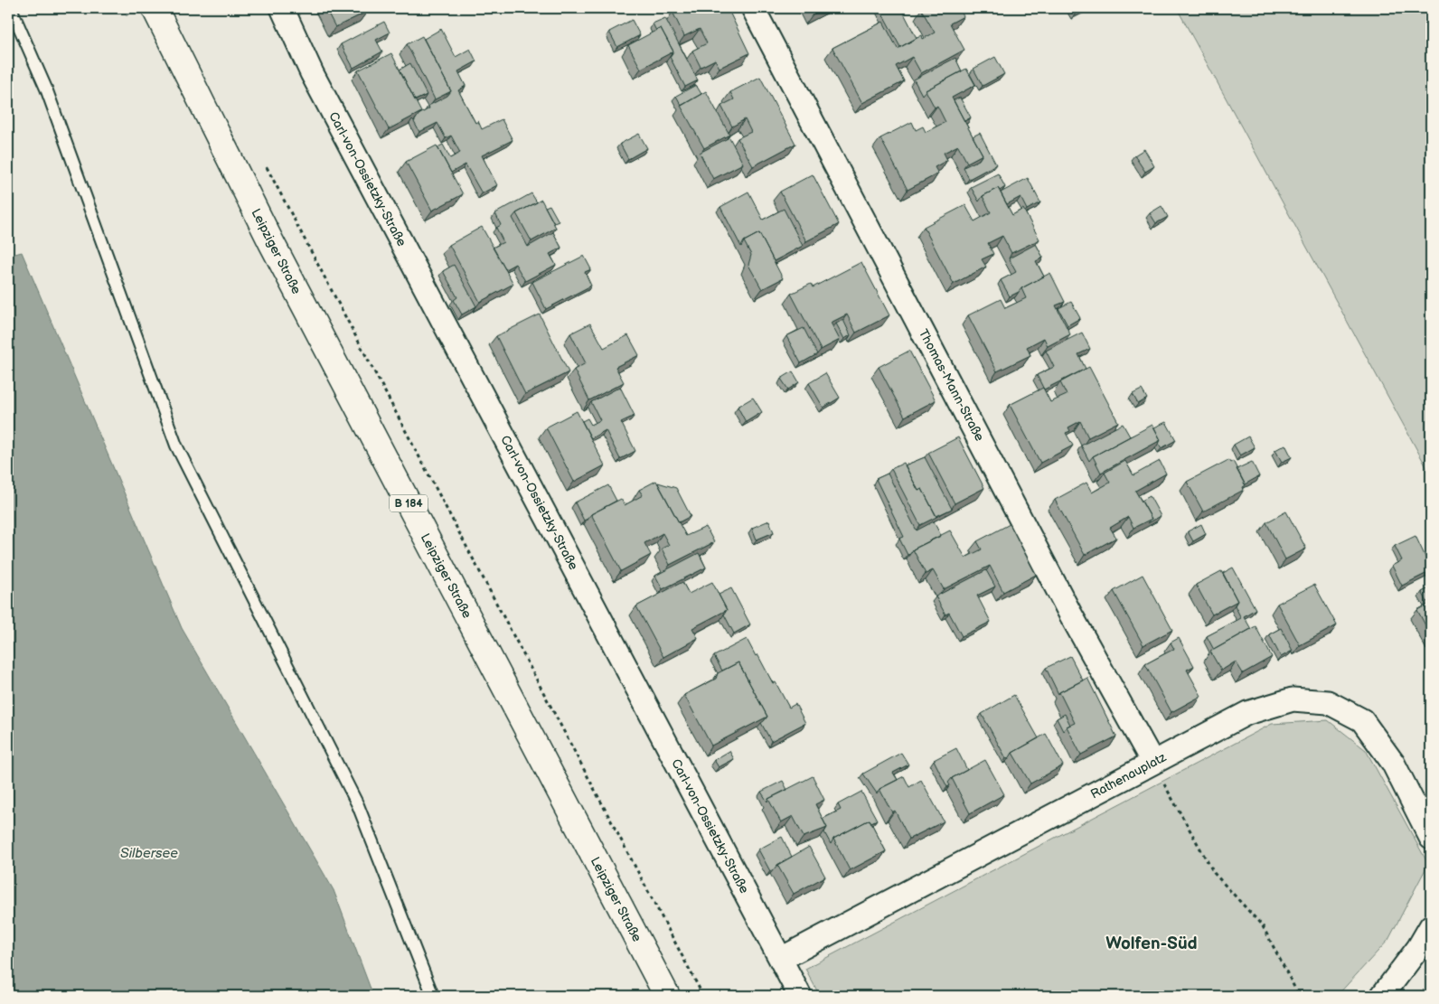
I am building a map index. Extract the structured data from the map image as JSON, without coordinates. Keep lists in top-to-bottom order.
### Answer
{
  "streets": {
    "main road": ["Leipziger Straße", "B 184"],
    "street": ["Carl-von-Ossietzky-Straße", "Thomas-Mann-Straße", "Rathenauplatz"]
  },
  "crossings": [
    ["Carl-von-Ossietzky-Straße", "Rathenauplatz"],
    ["Thomas-Mann-Straße", "Rathenauplatz"]
  ],
  "districts": ["Wolfen-Süd"],
  "water": ["Silbersee"]
}
